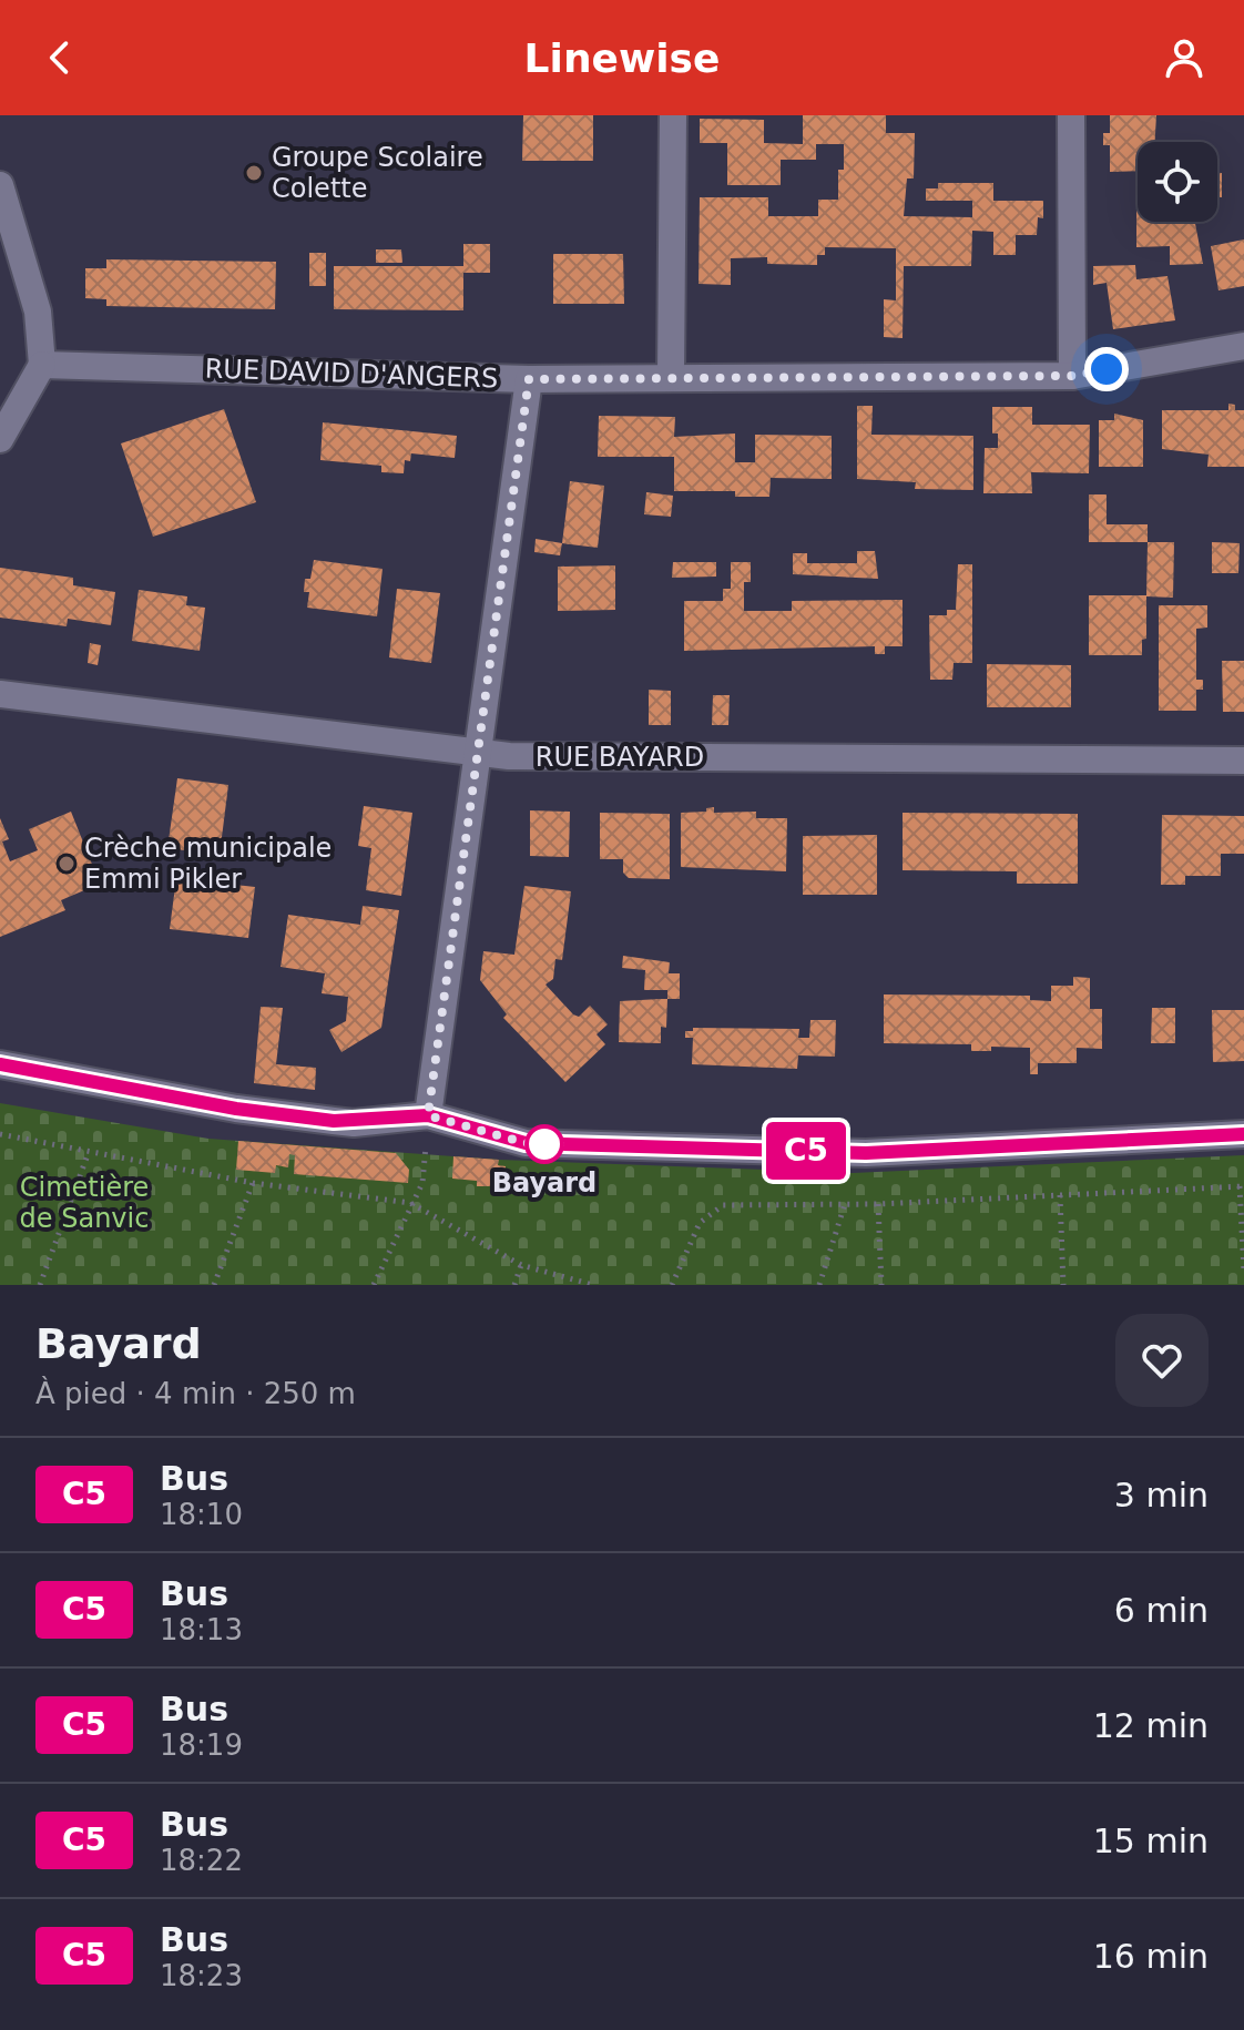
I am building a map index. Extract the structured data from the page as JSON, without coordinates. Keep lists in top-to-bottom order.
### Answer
{
  "streets": {
    "street": ["RUE DAVID D'ANGERS", "RUE BAYARD"]
  },
  "parks": ["Cimetière de Sanvic"],
  "places": ["Groupe Scolaire Colette", "Crèche municipale Emmi Pikler", "Bayard"],
  "lines": ["bus line C5"],
  "page": {
    "header": "Linewise",
    "on_map": "C5",
    "heading": ["Bayard", "À pied · 4 min · 250 m"],
    "list": [
      {
        "mark": "C5",
        "name": "Bus",
        "note": "18:10",
        "value": "3 min"
      },
      {
        "mark": "C5",
        "name": "Bus",
        "note": "18:13",
        "value": "6 min"
      },
      {
        "mark": "C5",
        "name": "Bus",
        "note": "18:19",
        "value": "12 min"
      },
      {
        "mark": "C5",
        "name": "Bus",
        "note": "18:22",
        "value": "15 min"
      },
      {
        "mark": "C5",
        "name": "Bus",
        "note": "18:23",
        "value": "16 min"
      }
    ]
  }
}
